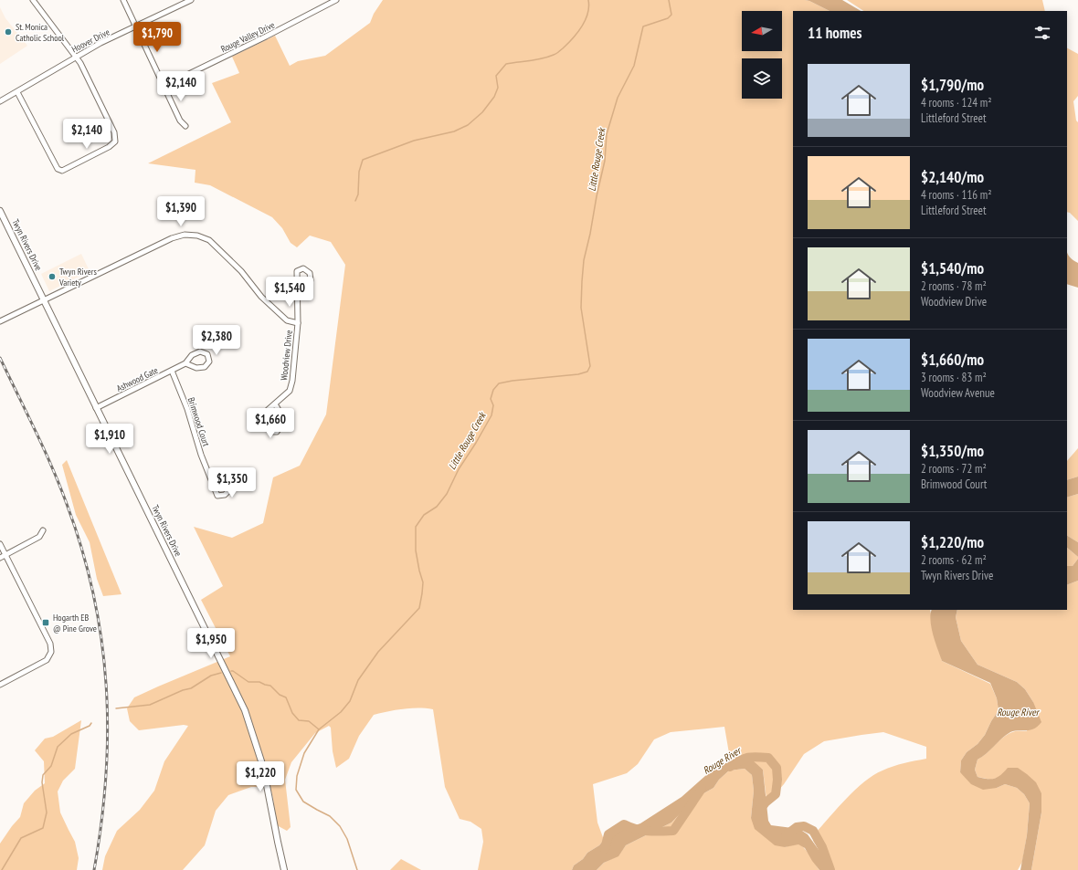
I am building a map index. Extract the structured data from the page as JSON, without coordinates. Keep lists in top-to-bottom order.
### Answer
{
  "streets": {
    "street": [
      "Rouge Valley Drive",
      "Hoover Drive",
      "Twyn Rivers Drive",
      "Woodview Drive",
      "Ashwood Gate",
      "Brimwood Court"
    ]
  },
  "crossings": [
    ["Twyn Rivers Drive", "Woodview Drive"],
    ["Twyn Rivers Drive", "Ashwood Gate"],
    ["Ashwood Gate", "Brimwood Court"]
  ],
  "water": ["Little Rouge Creek", "Rouge River"],
  "places": {
    "other": ["St. Monica Catholic School", "Twyn Rivers Variety"],
    "transit": ["Hogarth EB @ Pine Grove"]
  },
  "north": "left",
  "page": {
    "heading": "11 homes",
    "price": [
      "$1,790",
      "$2,140",
      "$2,140",
      "$1,390",
      "$1,540",
      "$2,380",
      "$1,660",
      "$1,910",
      "$1,350",
      "$1,950",
      "$1,220"
    ],
    "list": [
      {
        "name": "$1,790/mo",
        "note": "4 rooms · 124 m² · Littleford Street"
      },
      {
        "name": "$2,140/mo",
        "note": "4 rooms · 116 m² · Littleford Street"
      },
      {
        "name": "$1,540/mo",
        "note": "2 rooms · 78 m² · Woodview Drive"
      },
      {
        "name": "$1,660/mo",
        "note": "3 rooms · 83 m² · Woodview Avenue"
      },
      {
        "name": "$1,350/mo",
        "note": "2 rooms · 72 m² · Brimwood Court"
      },
      {
        "name": "$1,220/mo",
        "note": "2 rooms · 62 m² · Twyn Rivers Drive"
      }
    ]
  }
}
